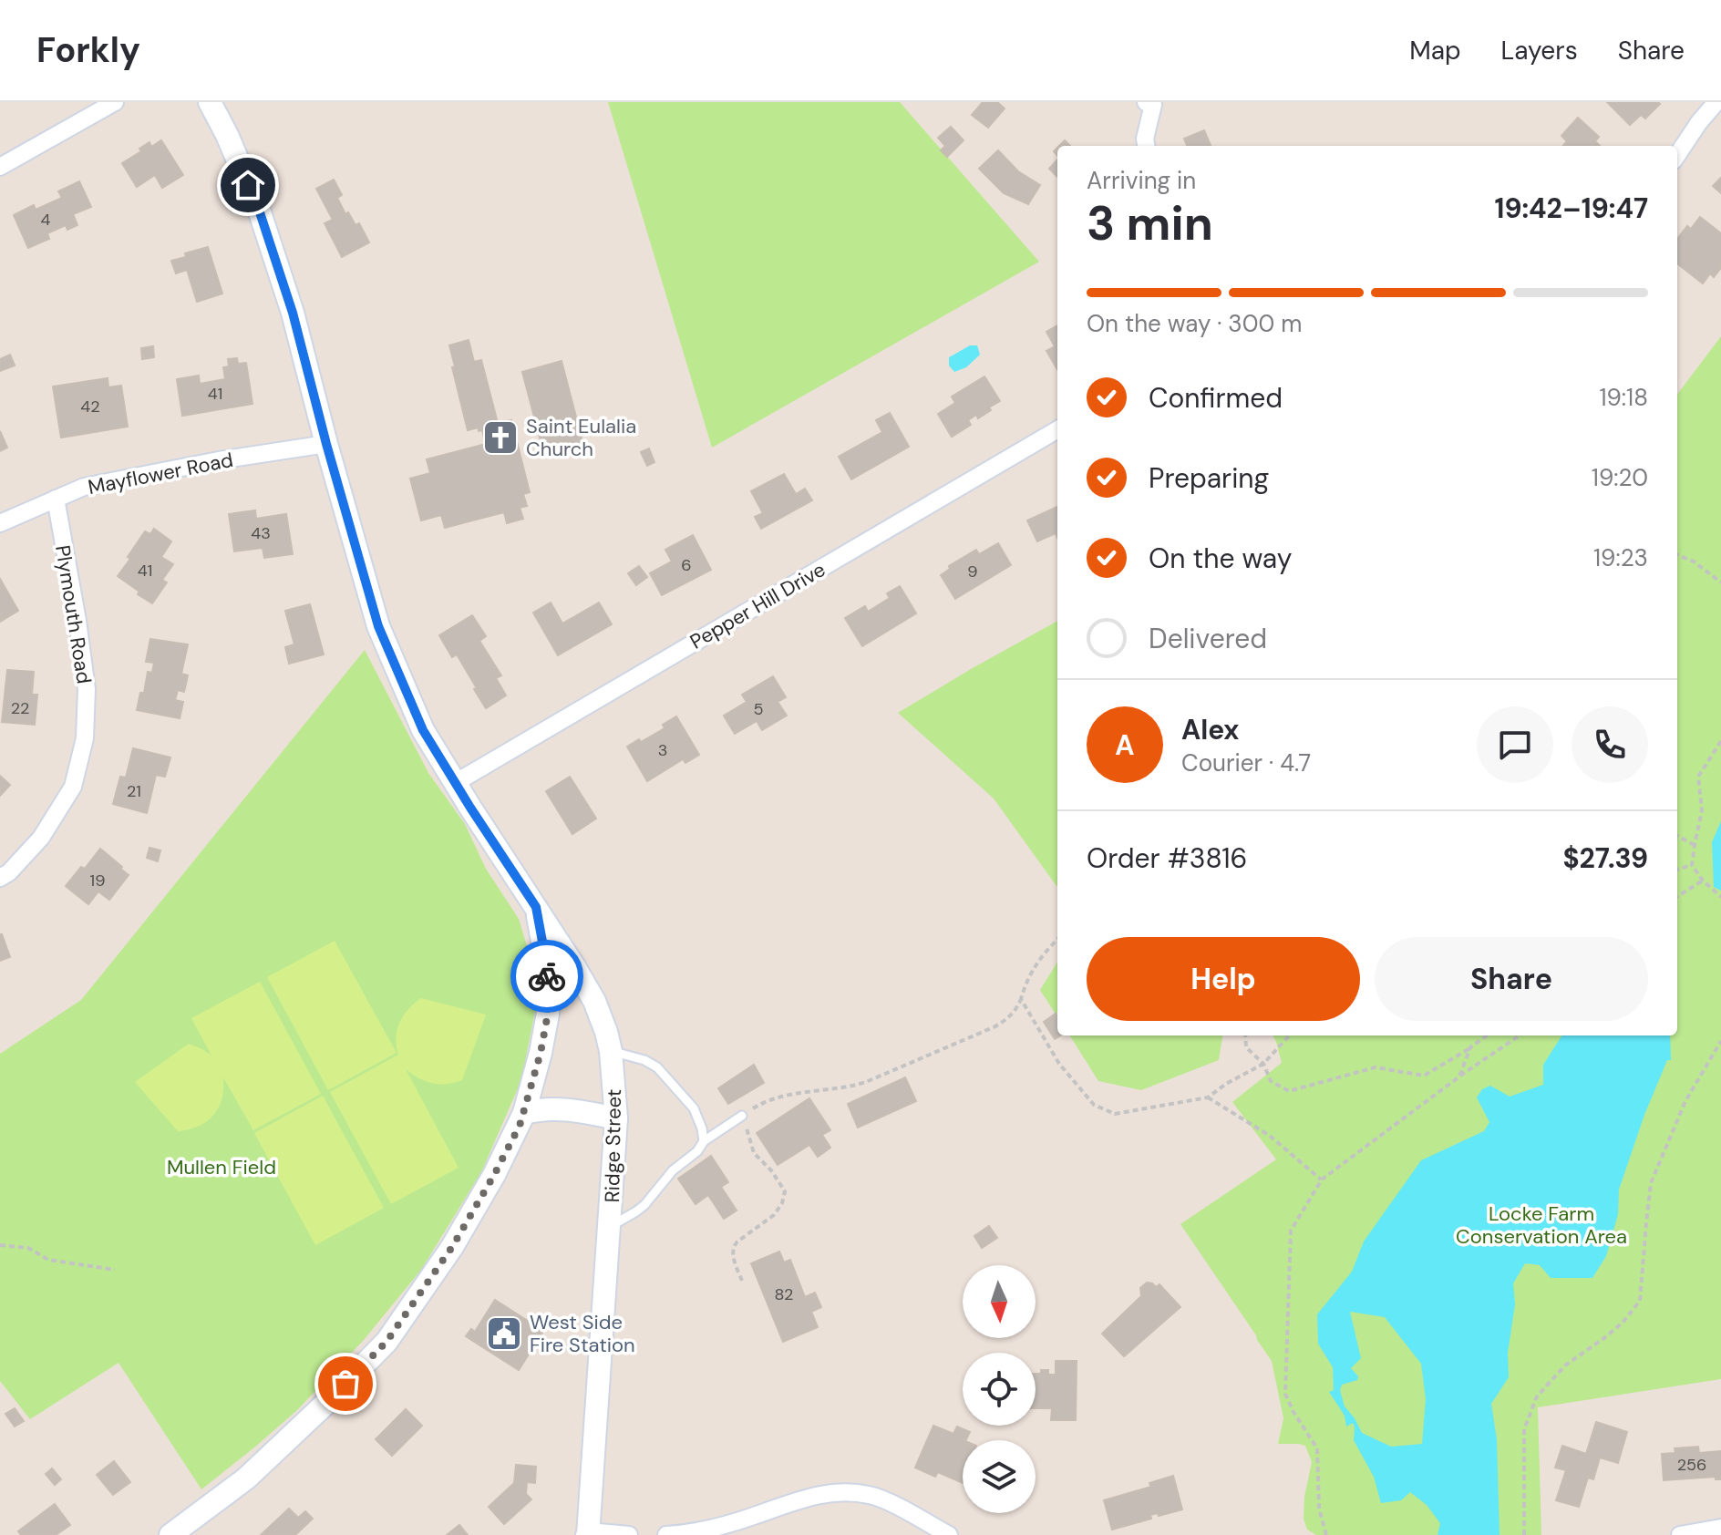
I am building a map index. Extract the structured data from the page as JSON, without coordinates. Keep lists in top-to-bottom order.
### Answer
{
  "streets": {
    "main road": ["Ridge Street"],
    "street": ["Mayflower Road", "Pepper Hill Drive", "Plymouth Road"]
  },
  "crossings": [
    ["Mayflower Road", "Plymouth Road"],
    ["Mayflower Road", "Ridge Street"],
    ["Pepper Hill Drive", "Ridge Street"]
  ],
  "parks": ["Mullen Field", "Locke Farm Conservation Area"],
  "places": {
    "church": ["Saint Eulalia Church"],
    "public building": ["West Side Fire Station"]
  },
  "house_numbers": [
    "4",
    "41",
    "42",
    "43",
    "6",
    "41",
    "9",
    "22",
    "5",
    "3",
    "21",
    "19",
    "82",
    "256"
  ],
  "north": "bottom",
  "page": {
    "header": "Forkly",
    "nav": ["Map", "Layers", "Share"],
    "heading": ["3 min", "Arriving in", "19:42–19:47"],
    "panel": [
      "Alex",
      "Courier · 4.7",
      "Order #3816",
      "$27.39"
    ],
    "bar": "On the way · 300 m",
    "list": [
      ["Confirmed", "19:18"],
      ["Preparing", "19:20"],
      ["On the way", "19:23"],
      "Delivered"
    ],
    "round": "A",
    "buttons": ["Help", "Share"]
  }
}
